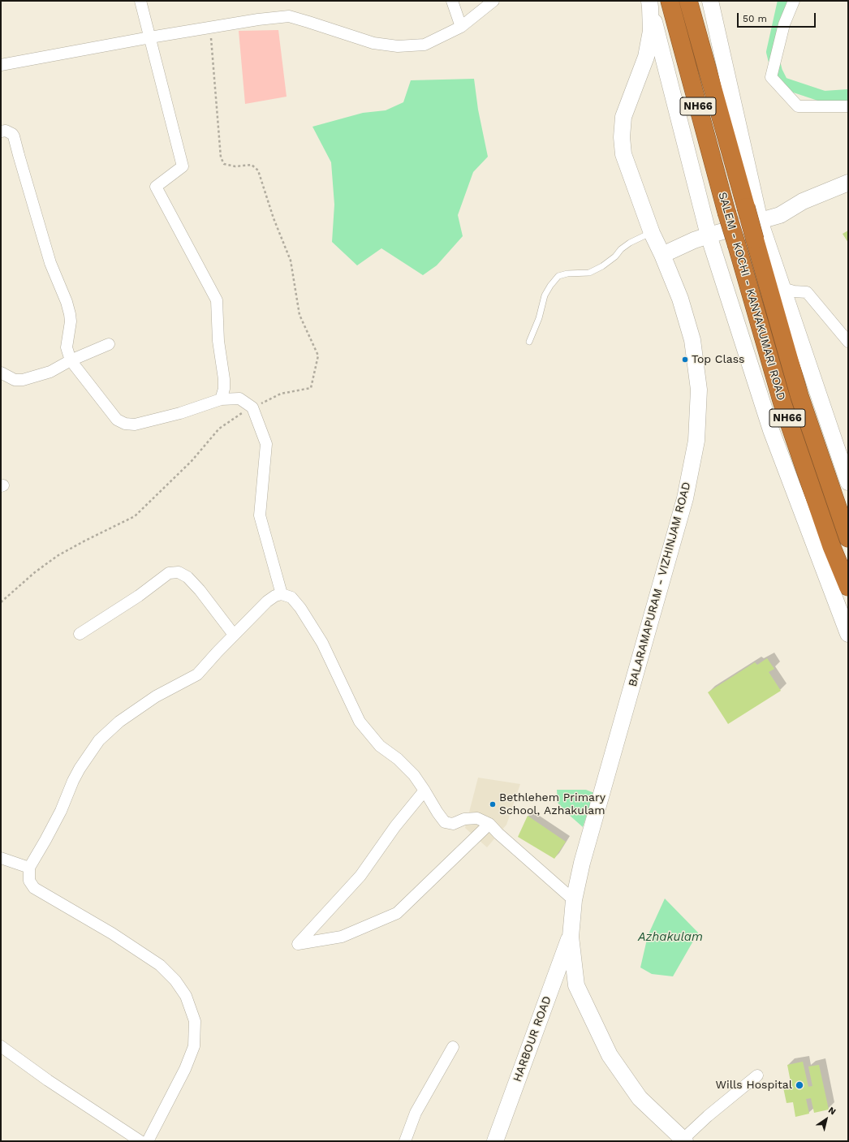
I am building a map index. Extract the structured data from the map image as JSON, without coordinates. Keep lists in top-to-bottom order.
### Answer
{
  "streets": {
    "highway": ["NH66", "SALEM - KOCHI - KANYAKUMARI ROAD"],
    "street": ["BALARAMAPURAM - VIZHINJAM ROAD", "HARBOUR ROAD"]
  },
  "crossings": [
    ["BALARAMAPURAM - VIZHINJAM ROAD", "HARBOUR ROAD"]
  ],
  "water": ["Azhakulam"],
  "places": ["Top Class", "Bethlehem Primary School, Azhakulam", "Wills Hospital"],
  "scale_bar": "50 m",
  "north": "top right"
}
